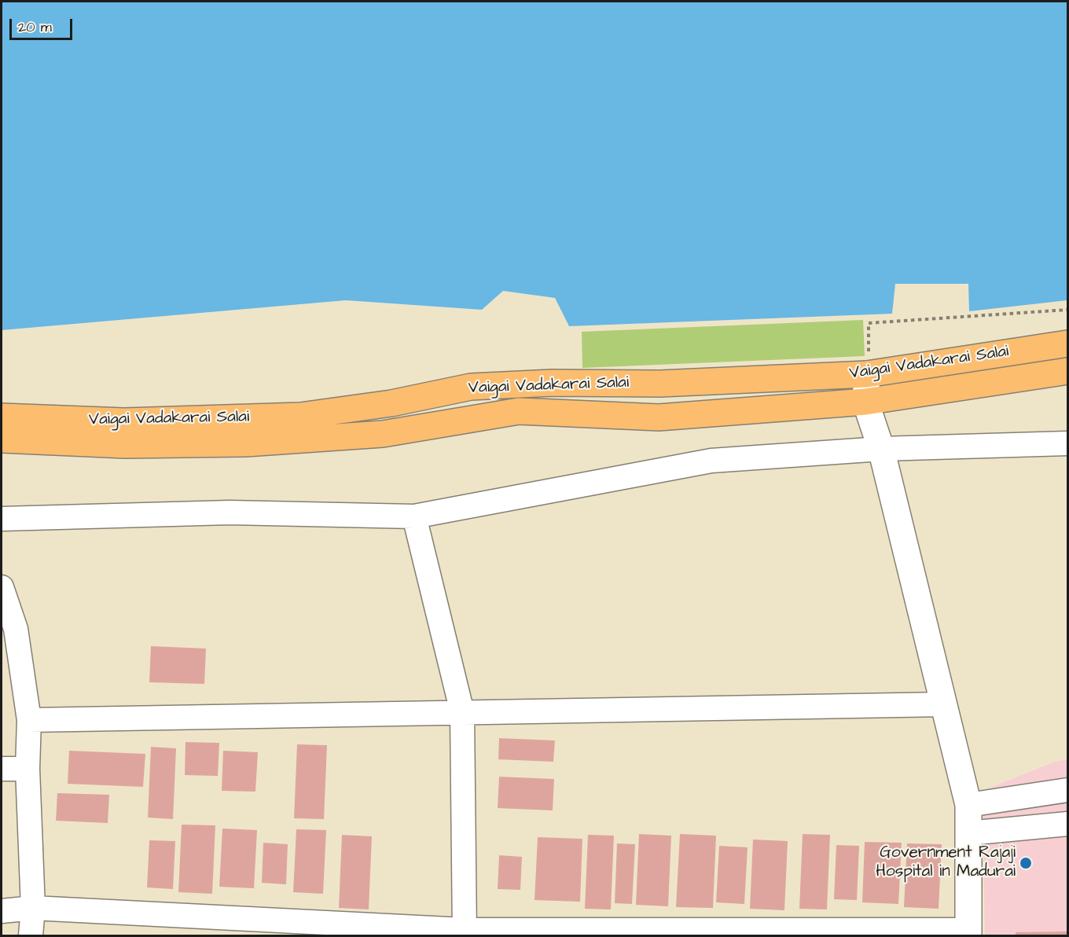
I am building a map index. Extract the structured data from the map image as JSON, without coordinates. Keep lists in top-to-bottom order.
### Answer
{
  "streets": {
    "main road": ["Vaigai Vadakarai Salai"]
  },
  "places": ["Government Rajaji Hospital in Madurai"],
  "scale_bar": "20 m"
}
